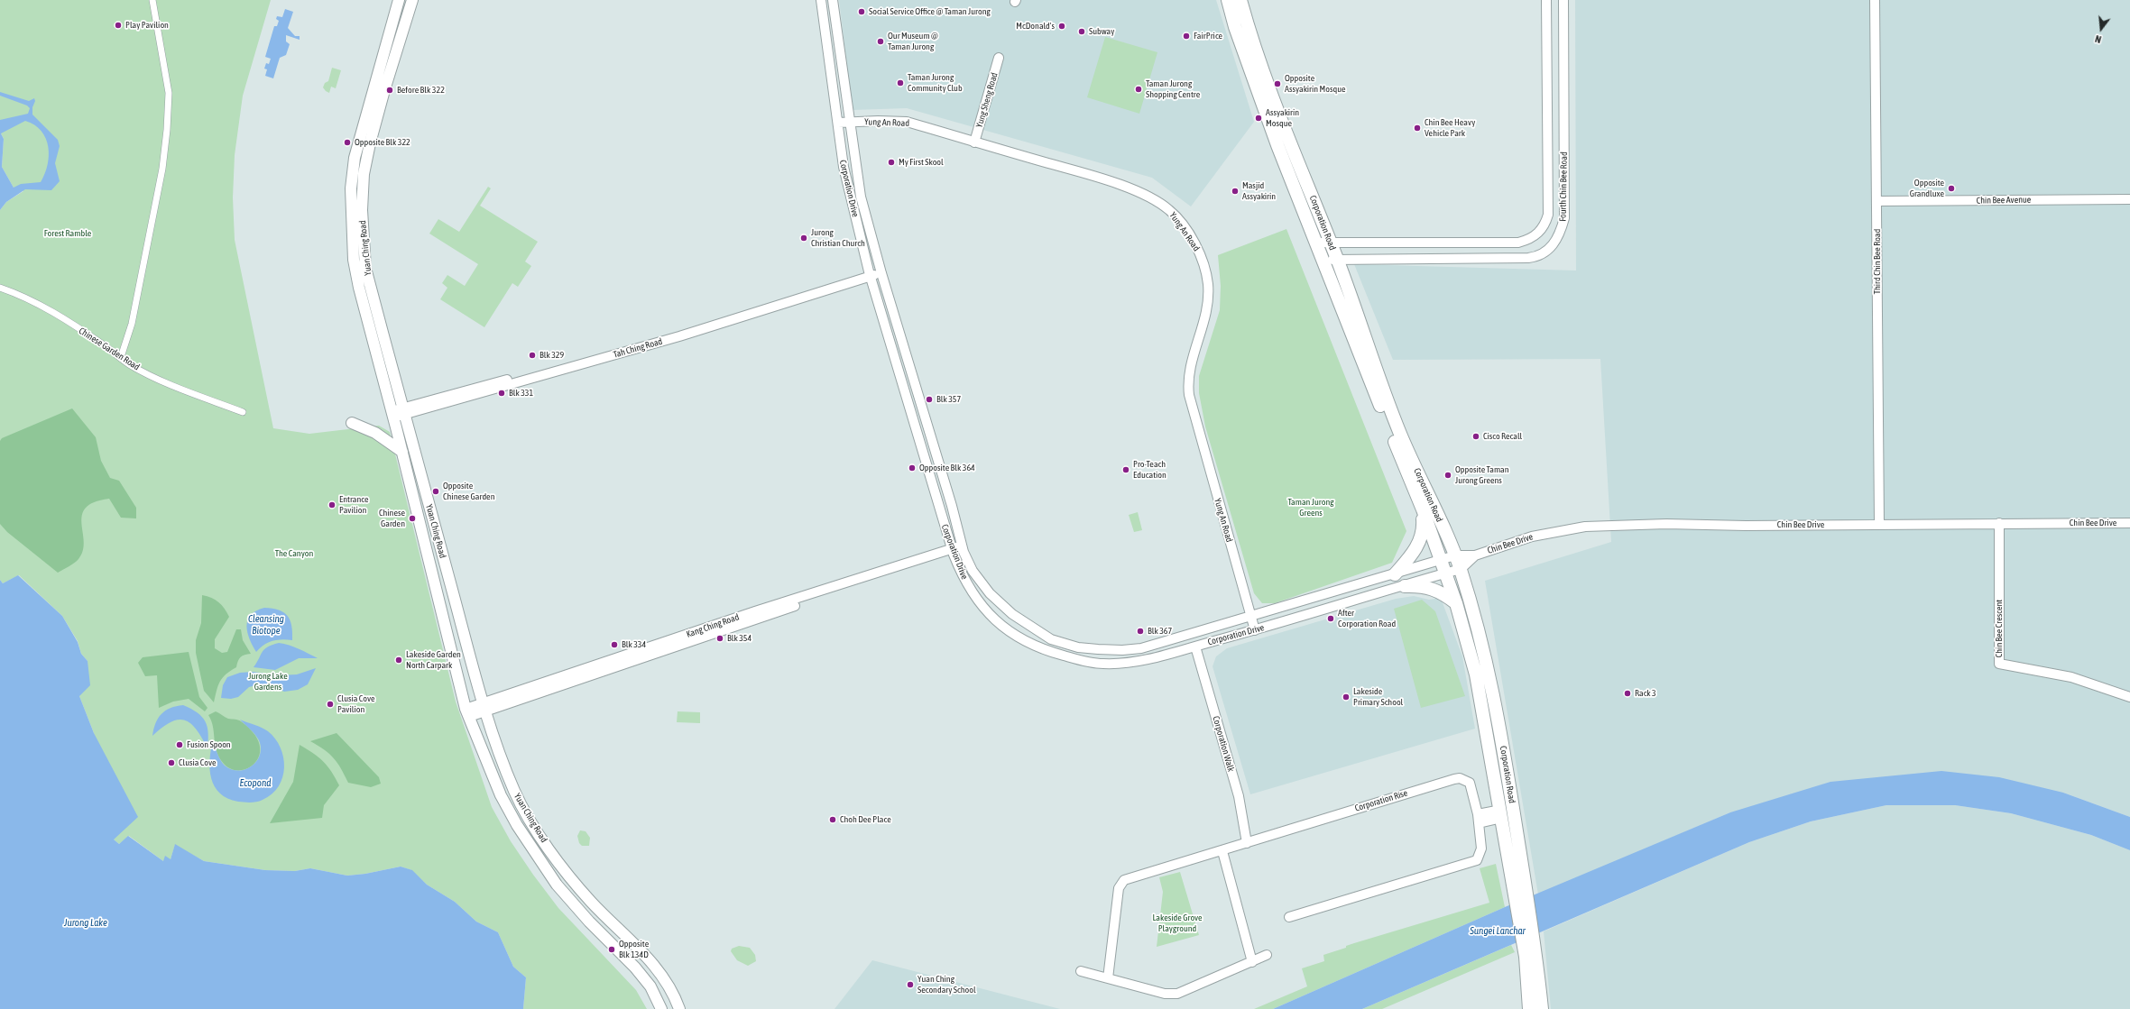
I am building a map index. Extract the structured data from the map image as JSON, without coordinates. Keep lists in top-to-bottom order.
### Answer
{
  "streets": {
    "main road": ["Corporation Road"],
    "street": [
      "Yung Sheng Road",
      "Yung An Road",
      "Fourth Chin Bee Road",
      "Corporation Drive",
      "Chin Bee Avenue",
      "Yuan Ching Road",
      "Third Chin Bee Road",
      "Tah Ching Road",
      "Chinese Garden Road",
      "Chin Bee Drive",
      "Kang Ching Road",
      "Chin Bee Crescent",
      "Corporation Walk",
      "Corporation Rise"
    ]
  },
  "crossings": [
    ["Yung Sheng Road", "Yung An Road"],
    ["Yung An Road", "Corporation Drive"],
    ["Fourth Chin Bee Road", "Corporation Road"],
    ["Corporation Drive", "Corporation Road"],
    ["Corporation Drive", "Tah Ching Road"],
    ["Corporation Drive", "Chin Bee Drive"],
    ["Corporation Drive", "Kang Ching Road"],
    ["Corporation Drive", "Corporation Walk"],
    ["Chin Bee Avenue", "Third Chin Bee Road"],
    ["Corporation Road", "Chin Bee Drive"],
    ["Yuan Ching Road", "Tah Ching Road"],
    ["Yuan Ching Road", "Kang Ching Road"],
    ["Third Chin Bee Road", "Chin Bee Drive"],
    ["Chin Bee Drive", "Chin Bee Crescent"],
    ["Corporation Walk", "Corporation Rise"]
  ],
  "water": [
    "Cleansing Biotope",
    "Ecopond",
    "Jurong Lake",
    "Sungei Lanchar"
  ],
  "parks": [
    "Forest Ramble",
    "Taman Jurong Greens",
    "The Canyon",
    "Jurong Lake Gardens",
    "Lakeside Grove Playground"
  ],
  "places": [
    "Social Service Office @ Taman Jurong",
    "Play Pavilion",
    "McDonald's",
    "Subway",
    "FairPrice",
    "Our Museum @ Taman Jurong",
    "Taman Jurong Community Club",
    "Opposite Assyakirin Mosque",
    "Taman Jurong Shopping Centre",
    "Before Blk 322",
    "Assyakirin Mosque",
    "Chin Bee Heavy Vehicle Park",
    "Opposite Blk 322",
    "My First Skool",
    "Opposite Grandluxe",
    "Masjid Assyakirin",
    "Jurong Christian Church",
    "Blk 329",
    "Blk 331",
    "Blk 357",
    "Cisco Recall",
    "Opposite Blk 364",
    "Pro-Teach Education",
    "Opposite Taman Jurong Greens",
    "Opposite Chinese Garden",
    "Entrance Pavilion",
    "Chinese Garden",
    "After Corporation Road",
    "Blk 367",
    "Blk 354",
    "Blk 334",
    "Lakeside Garden North Carpark",
    "Rack 3",
    "Lakeside Primary School",
    "Clusia Cove Pavilion",
    "Fusion Spoon",
    "Clusia Cove",
    "Choh Dee Place",
    "Opposite Blk 134D",
    "Yuan Ching Secondary School"
  ],
  "north": "bottom"
}
